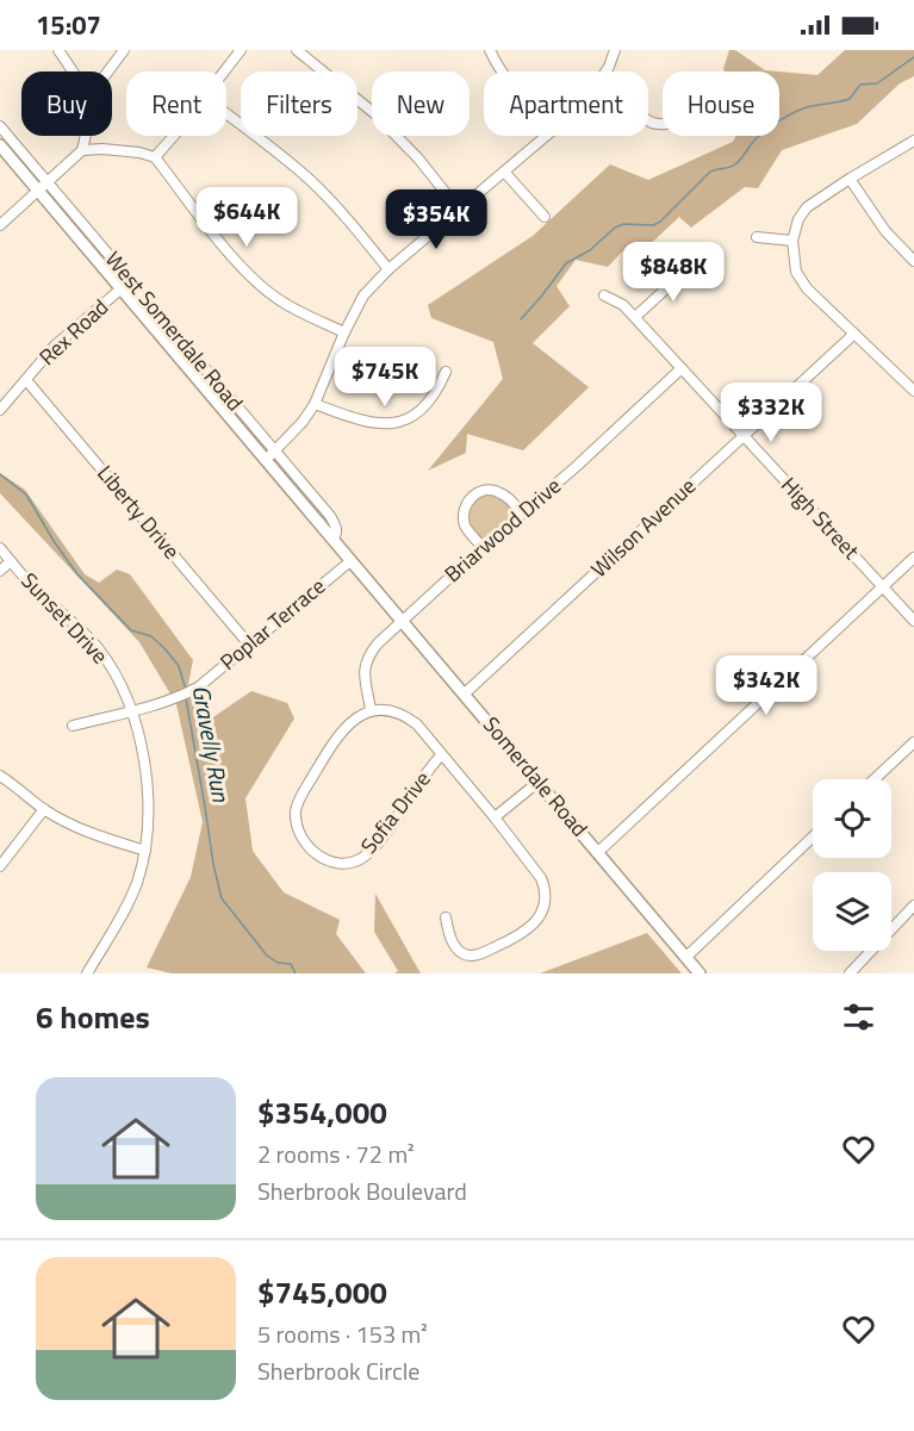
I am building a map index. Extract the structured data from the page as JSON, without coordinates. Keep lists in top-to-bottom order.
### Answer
{
  "streets": {
    "main road": ["West Somerdale Road", "Somerdale Road"],
    "street": [
      "Rex Road",
      "Liberty Drive",
      "High Street",
      "Wilson Avenue",
      "Briarwood Drive",
      "Sunset Drive",
      "Poplar Terrace",
      "Sofia Drive"
    ]
  },
  "crossings": [
    ["West Somerdale Road", "Rex Road"],
    ["West Somerdale Road", "Poplar Terrace"],
    ["West Somerdale Road", "Somerdale Road"],
    ["Rex Road", "Liberty Drive"],
    ["Liberty Drive", "Poplar Terrace"],
    ["High Street", "Wilson Avenue"],
    ["High Street", "Briarwood Drive"],
    ["Wilson Avenue", "Somerdale Road"],
    ["Briarwood Drive", "Somerdale Road"],
    ["Briarwood Drive", "Sofia Drive"],
    ["Sunset Drive", "Poplar Terrace"]
  ],
  "water": ["Gravelly Run"],
  "page": {
    "status": "15:07",
    "chip": [
      "Buy",
      "Rent",
      "Filters",
      "New",
      "Apartment",
      "House"
    ],
    "price": [
      "$644K",
      "$354K",
      "$848K",
      "$745K",
      "$332K",
      "$342K"
    ],
    "heading": "6 homes",
    "list": [
      {
        "name": "$354,000",
        "note": "2 rooms · 72 m² · Sherbrook Boulevard"
      },
      {
        "name": "$745,000",
        "note": "5 rooms · 153 m² · Sherbrook Circle"
      }
    ]
  }
}
